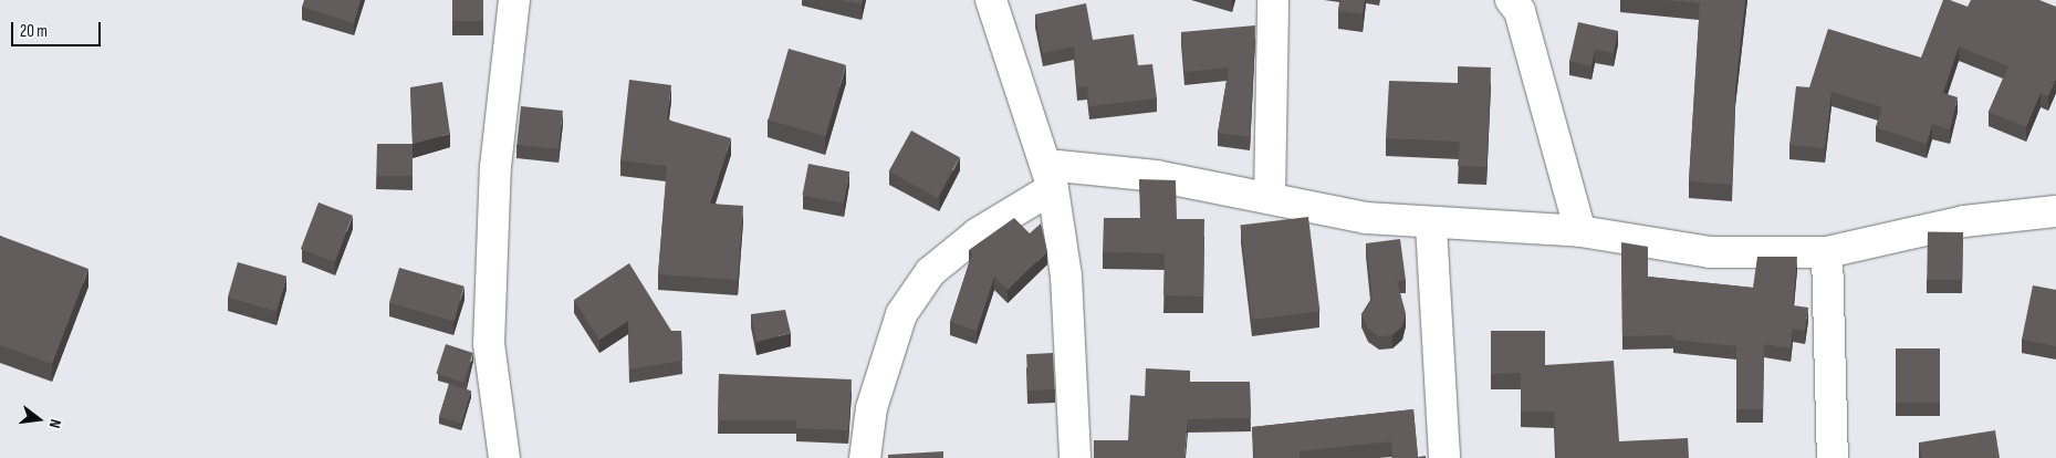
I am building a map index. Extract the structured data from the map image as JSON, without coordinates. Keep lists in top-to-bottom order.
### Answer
{
  "scale_bar": "20 m",
  "north": "right"
}
